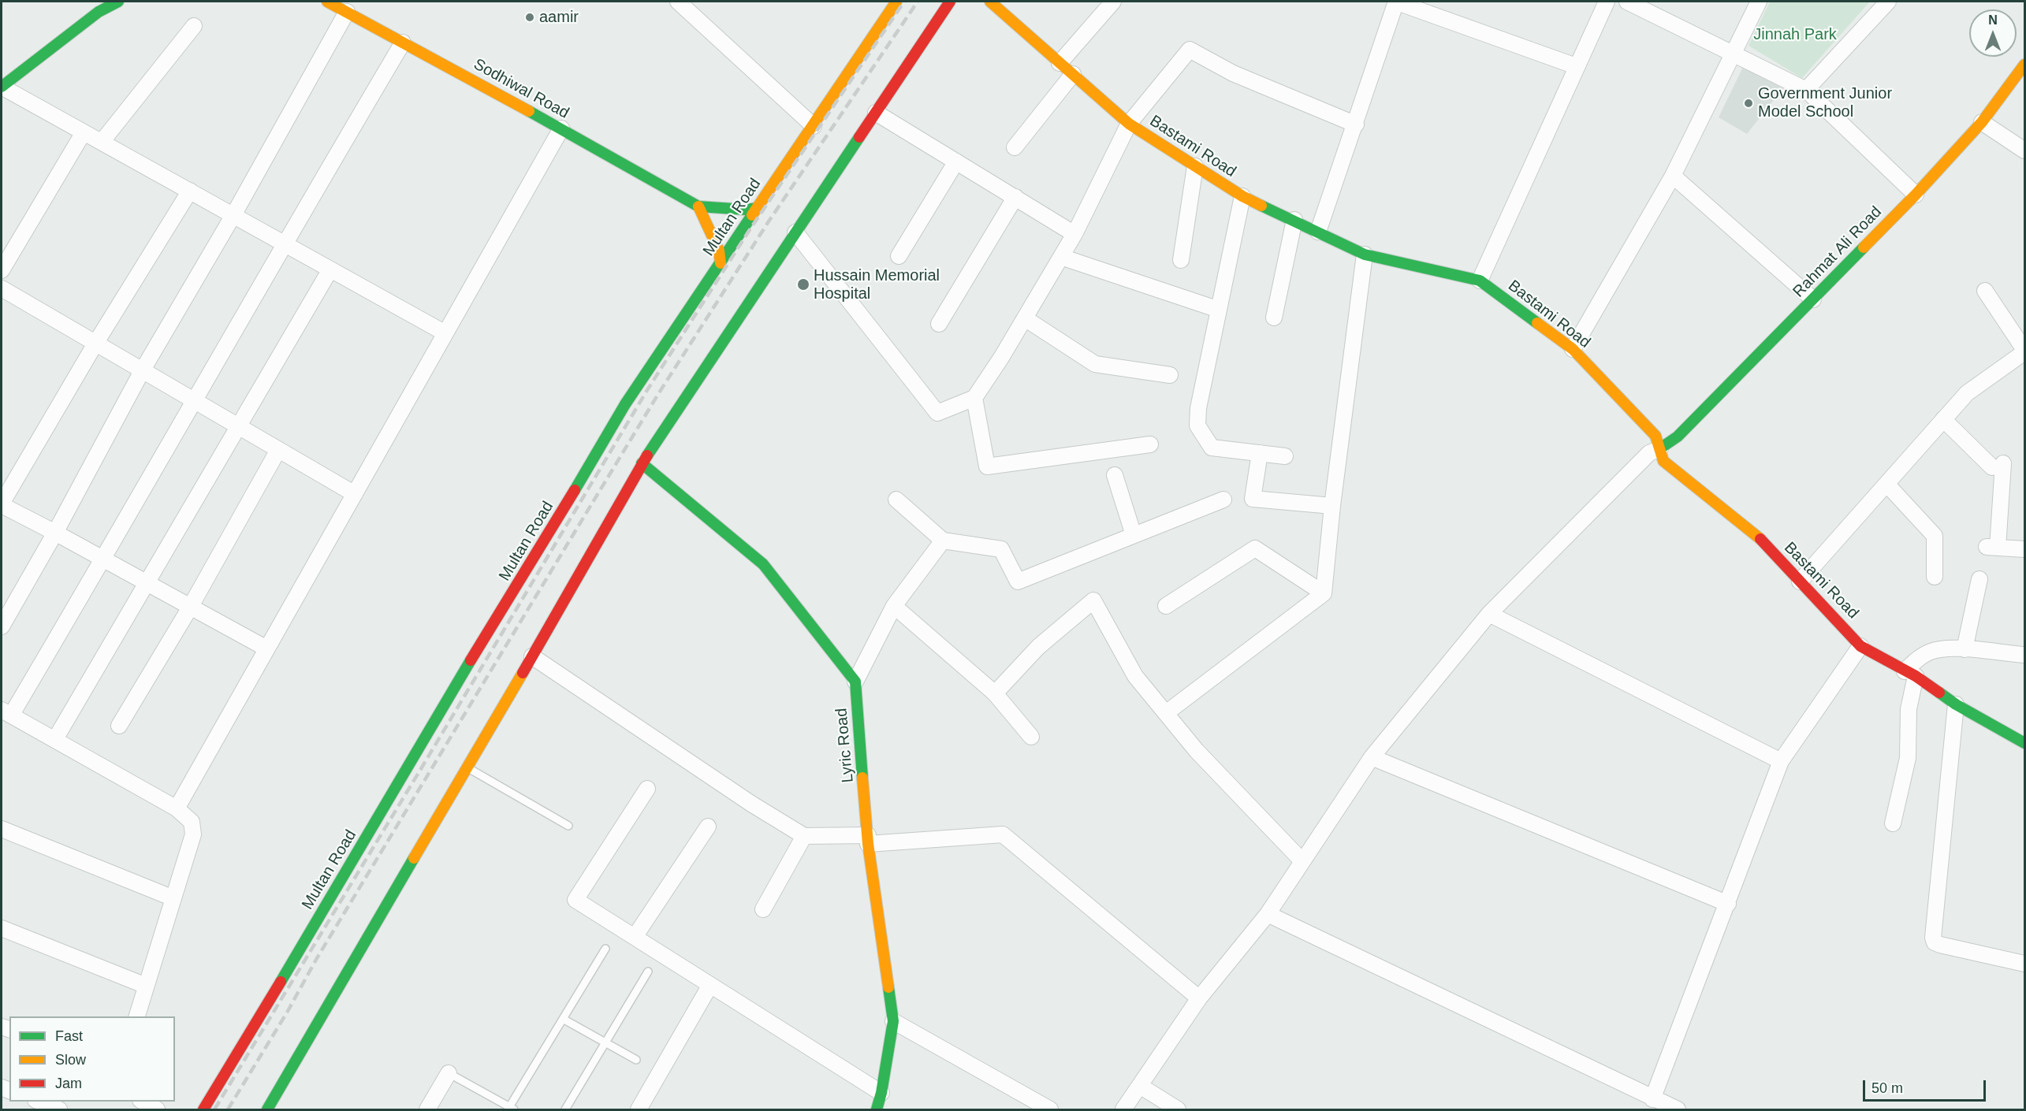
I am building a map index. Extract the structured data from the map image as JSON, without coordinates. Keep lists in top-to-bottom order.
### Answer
{
  "streets": {
    "street": [
      "Sodhiwal Road",
      "Bastami Road",
      "Multan Road",
      "Rahmat Ali Road",
      "Lyric Road"
    ]
  },
  "crossings": [
    ["Sodhiwal Road", "Multan Road"],
    ["Bastami Road", "Rahmat Ali Road"]
  ],
  "parks": ["Jinnah Park"],
  "places": ["aamir", "Government Junior Model School", "Hussain Memorial Hospital"],
  "legend": ["Fast", "Slow", "Jam"],
  "scale_bar": "50 m",
  "north": "top"
}
